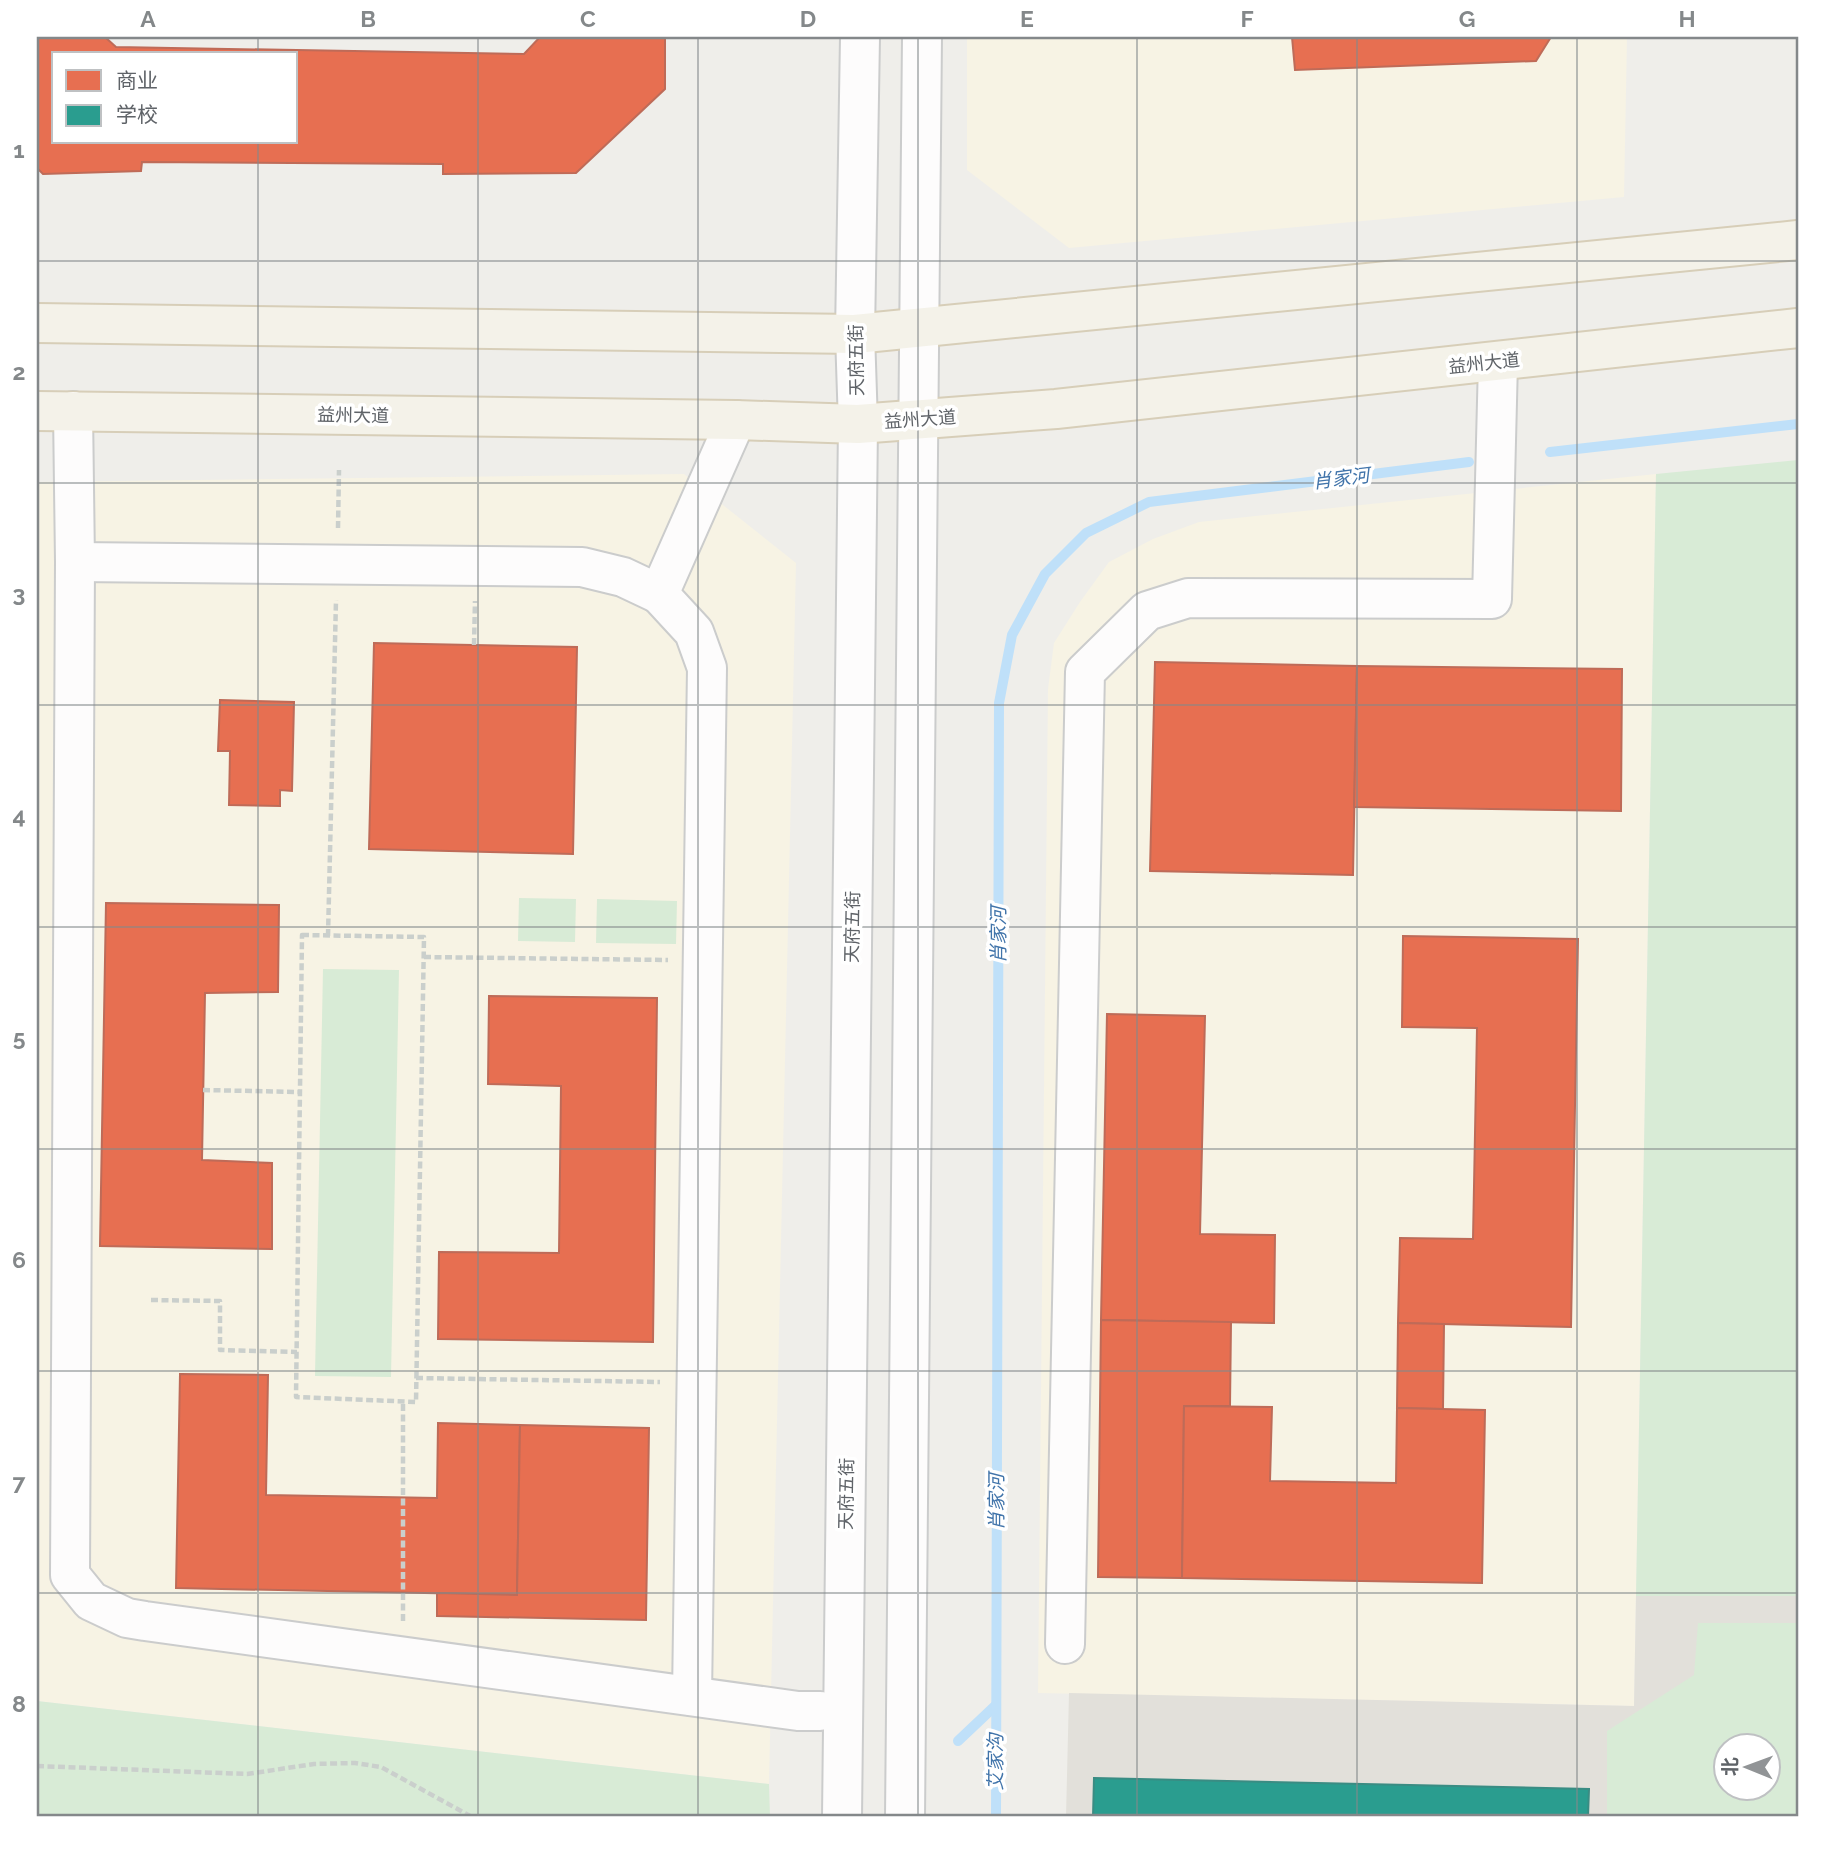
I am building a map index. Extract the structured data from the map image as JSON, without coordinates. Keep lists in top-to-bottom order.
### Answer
{
  "streets": {
    "main road": ["益州大道"],
    "street": ["天府五街"]
  },
  "crossings": [
    ["天府五街", "益州大道"]
  ],
  "water": ["肖家河", "艾家沟"],
  "legend": ["商业", "学校"],
  "north": "left",
  "grid": {
    "columns": [
      "A",
      "B",
      "C",
      "D",
      "E",
      "F",
      "G",
      "H"
    ],
    "rows": [
      "1",
      "2",
      "3",
      "4",
      "5",
      "6",
      "7",
      "8"
    ]
  }
}
